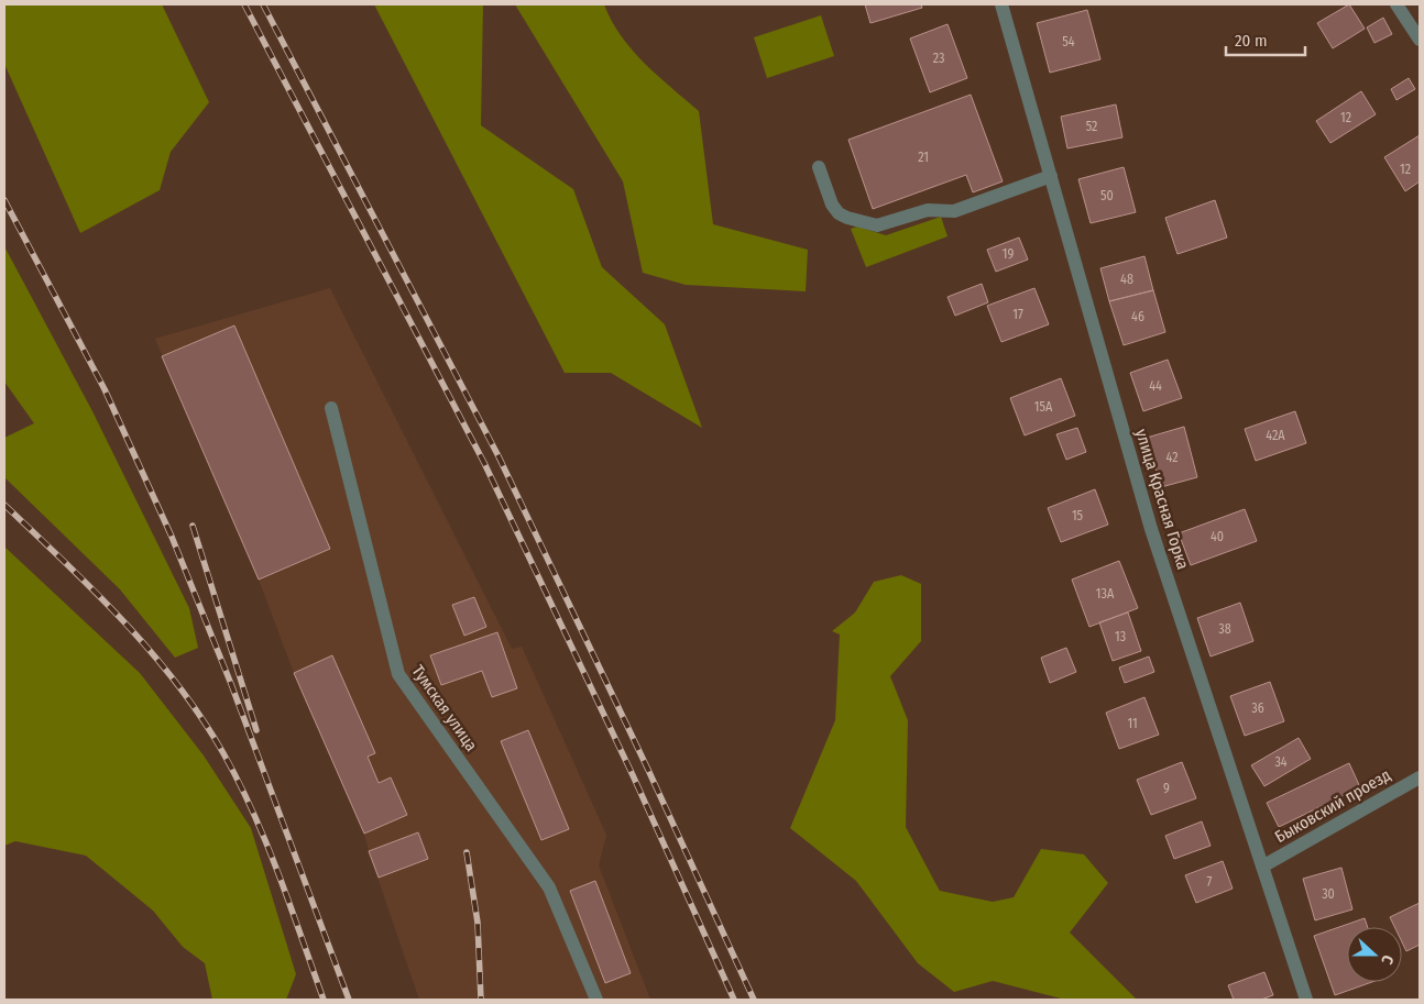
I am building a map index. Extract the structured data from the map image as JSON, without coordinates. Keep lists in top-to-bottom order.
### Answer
{
  "streets": {
    "street": ["улица Красная Горка", "Тумская улица", "Быковский проезд"]
  },
  "crossings": [
    ["улица Красная Горка", "Быковский проезд"]
  ],
  "house_numbers": [
    "54",
    "23",
    "12",
    "52",
    "21",
    "12",
    "50",
    "19",
    "48",
    "17",
    "46",
    "44",
    "15А",
    "42А",
    "42",
    "15",
    "40",
    "13А",
    "38",
    "13",
    "36",
    "11",
    "34",
    "9",
    "7",
    "30"
  ],
  "scale_bar": "20 m",
  "north": "right"
}
